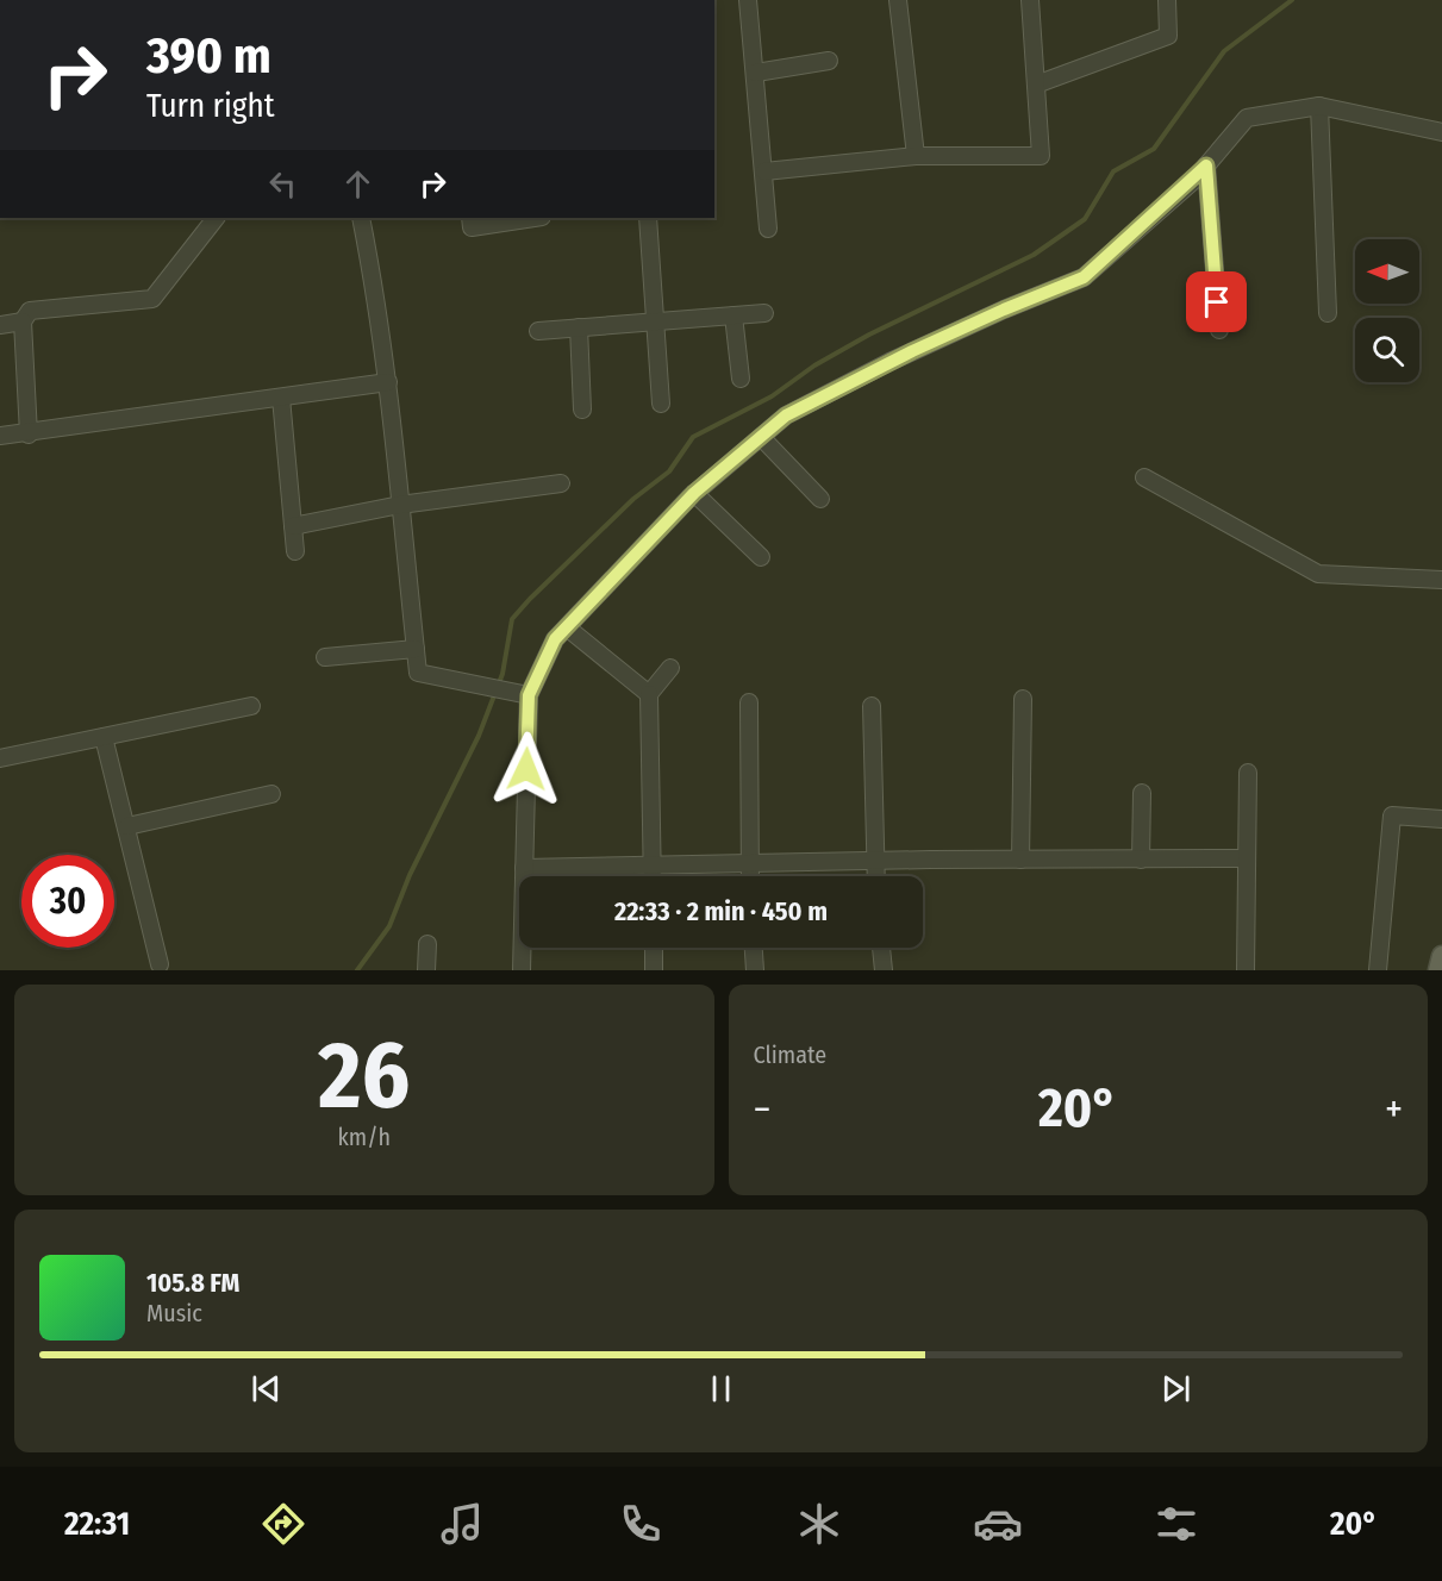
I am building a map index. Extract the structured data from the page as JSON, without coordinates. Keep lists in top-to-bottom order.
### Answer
{
  "north": "left",
  "page": {
    "turn": ["390 m", "Turn right"],
    "limit": "30",
    "trip": "22:33 · 2 min · 450 m",
    "tile": [
      ["26", "km/h"],
      "Climate"
    ],
    "heat": ["−", "20°", "+"],
    "song": ["105.8 FM", "Music"],
    "tabs": ["22:31", "20°"]
  }
}
